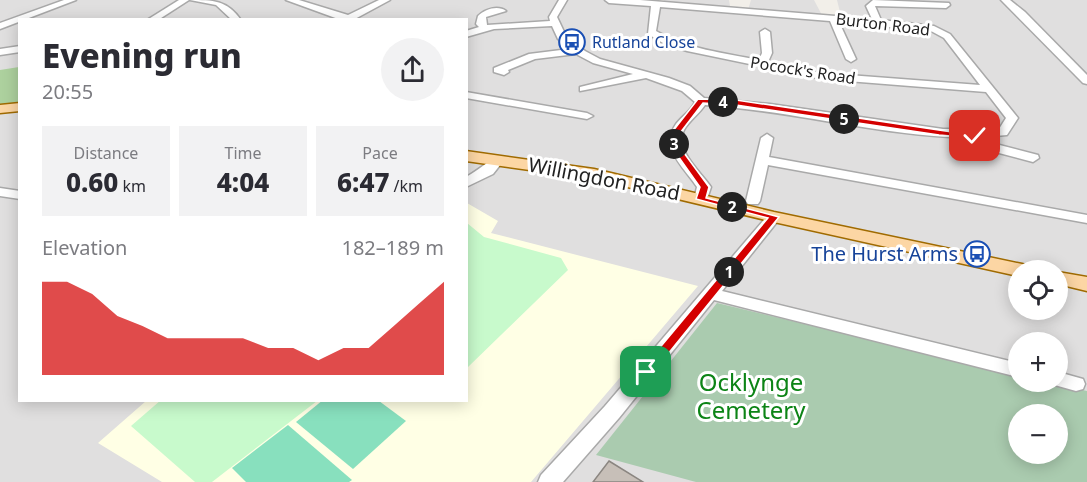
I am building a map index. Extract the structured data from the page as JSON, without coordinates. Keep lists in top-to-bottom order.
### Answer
{
  "streets": {
    "main road": ["Willingdon Road"],
    "street": ["Burton Road", "Pocock's Road"]
  },
  "crossings": [
    ["Burton Road", "Pocock's Road"]
  ],
  "parks": ["Ocklynge Cemetery"],
  "places": {
    "bus stop": ["Rutland Close", "The Hurst Arms"]
  },
  "page": {
    "heading": ["Evening run", "20:55"],
    "pins": [
      "4",
      "5",
      "3",
      "2",
      "1"
    ],
    "stats": [
      ["Distance", "0.60 km"],
      ["Time", "4:04"],
      ["Pace", "6:47 /km"]
    ],
    "chart": ["Elevation", "182–189 m"],
    "map_buttons": ["+", "−"]
  }
}
